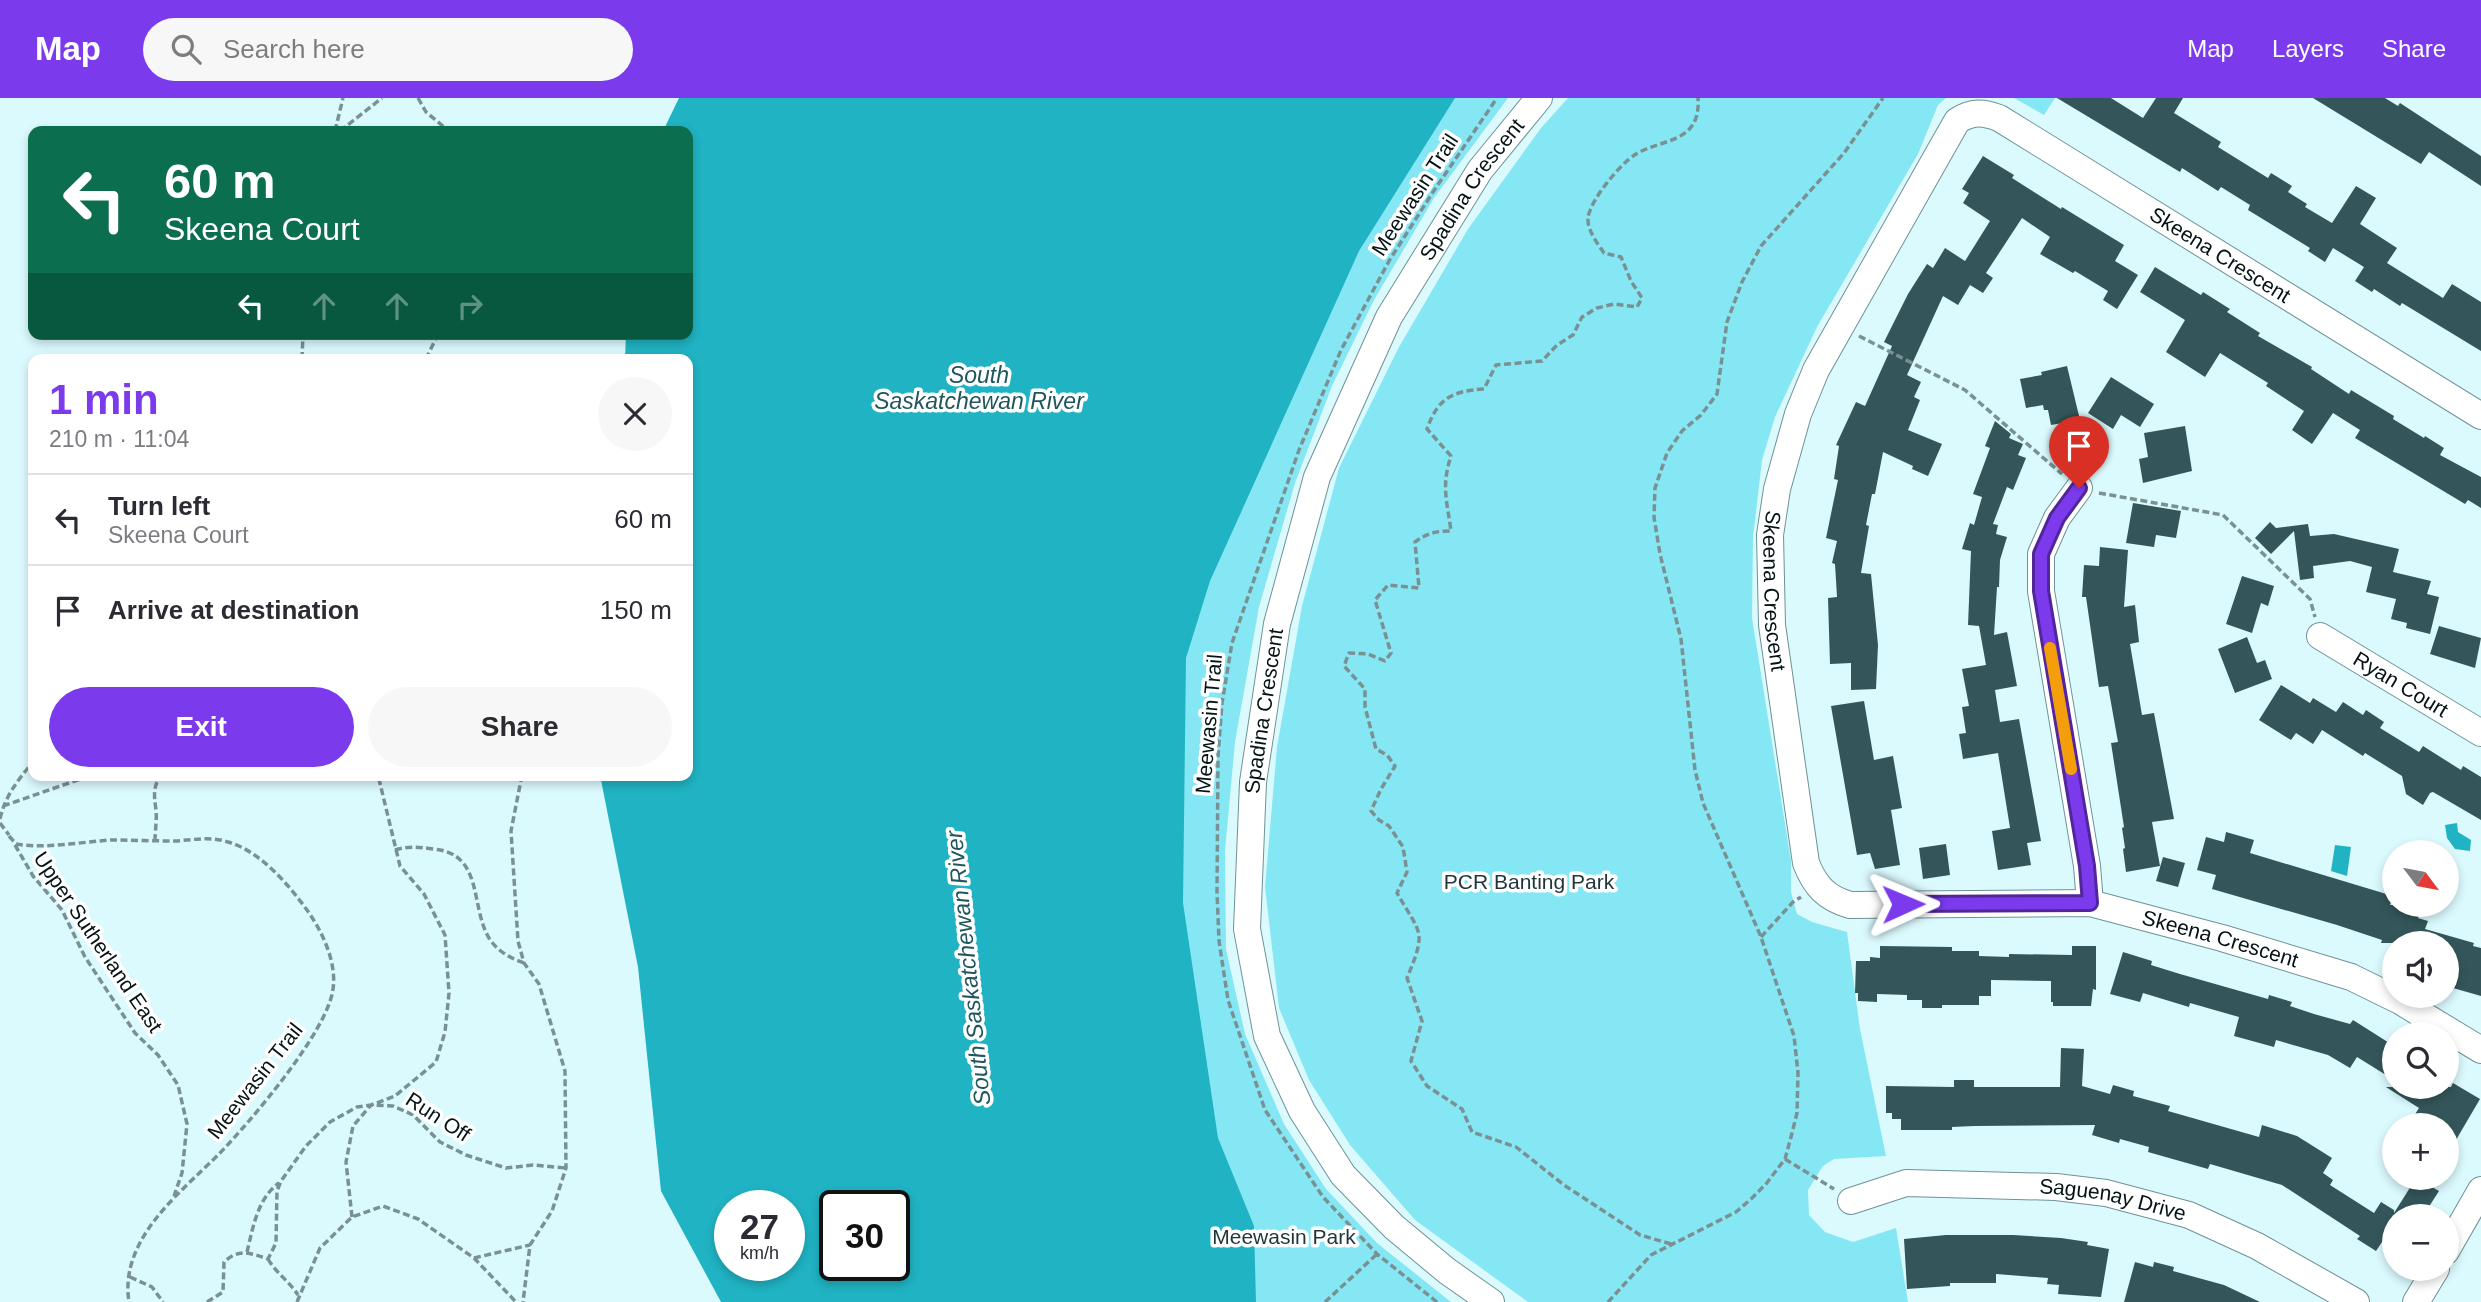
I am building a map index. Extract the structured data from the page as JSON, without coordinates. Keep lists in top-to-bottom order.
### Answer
{
  "streets": {
    "street": [
      "Spadina Crescent",
      "Skeena Crescent",
      "Ryan Court",
      "Saguenay Drive"
    ],
    "path": ["Meewasin Trail", "Upper Sutherland East", "Run Off"]
  },
  "crossings": [
    ["Meewasin Trail", "Upper Sutherland East"]
  ],
  "water": ["South Saskatchewan River"],
  "parks": ["PCR Banting Park", "Meewasin Park"],
  "north": "bottom right",
  "page": {
    "header": "Map",
    "search": "Search here",
    "nav": ["Map", "Layers", "Share"],
    "turn": ["60 m", "Skeena Court"],
    "heading": ["1 min", "210 m · 11:04"],
    "list": [
      {
        "name": "Turn left",
        "note": "Skeena Court",
        "value": "60 m"
      },
      {
        "name": "Arrive at destination",
        "value": "150 m"
      }
    ],
    "buttons": ["Exit", "Share"],
    "map_buttons": ["+", "−"],
    "speed": "27 km/h",
    "limit": "30"
  }
}
